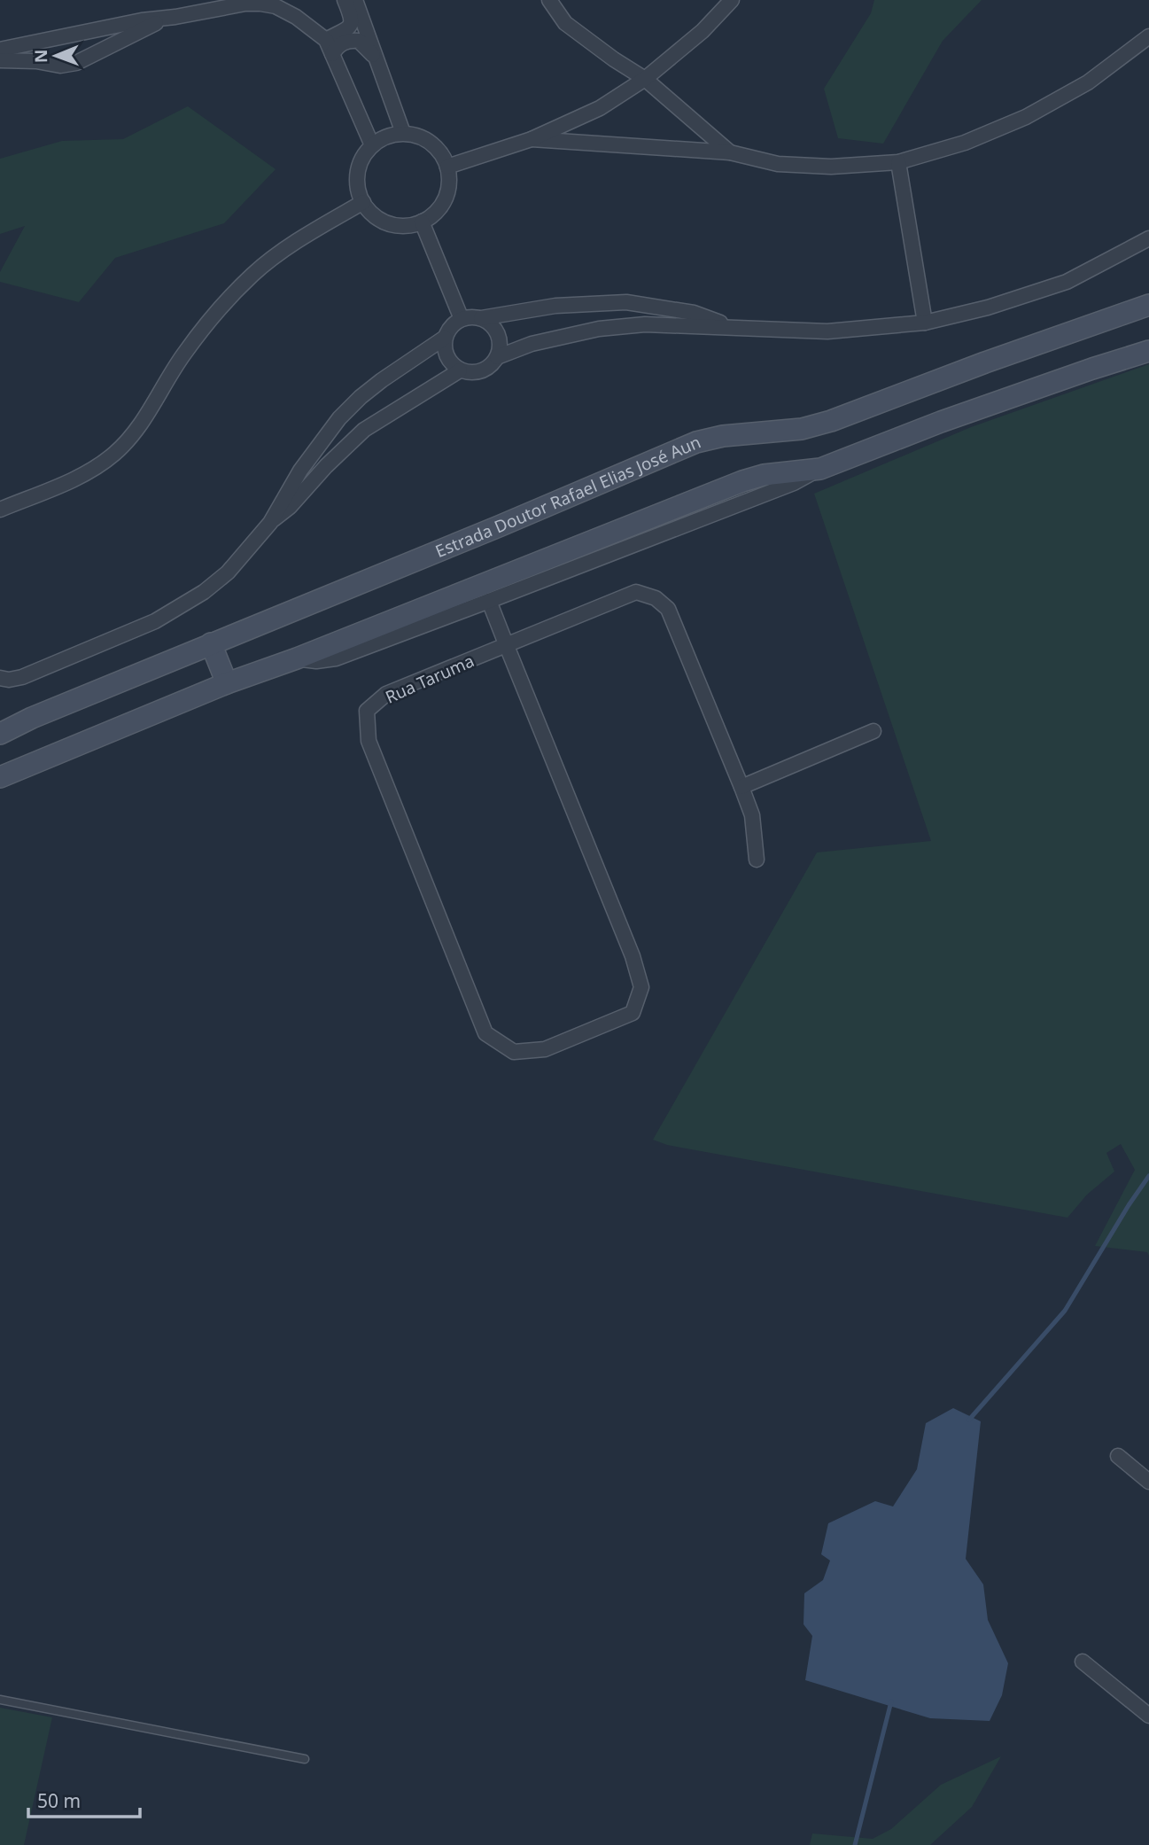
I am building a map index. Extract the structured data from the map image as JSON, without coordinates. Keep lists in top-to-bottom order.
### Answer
{
  "streets": {
    "main road": ["Estrada Doutor Rafael Elias José Aun"],
    "street": ["Rua Taruma"]
  },
  "scale_bar": "50 m",
  "north": "left"
}
